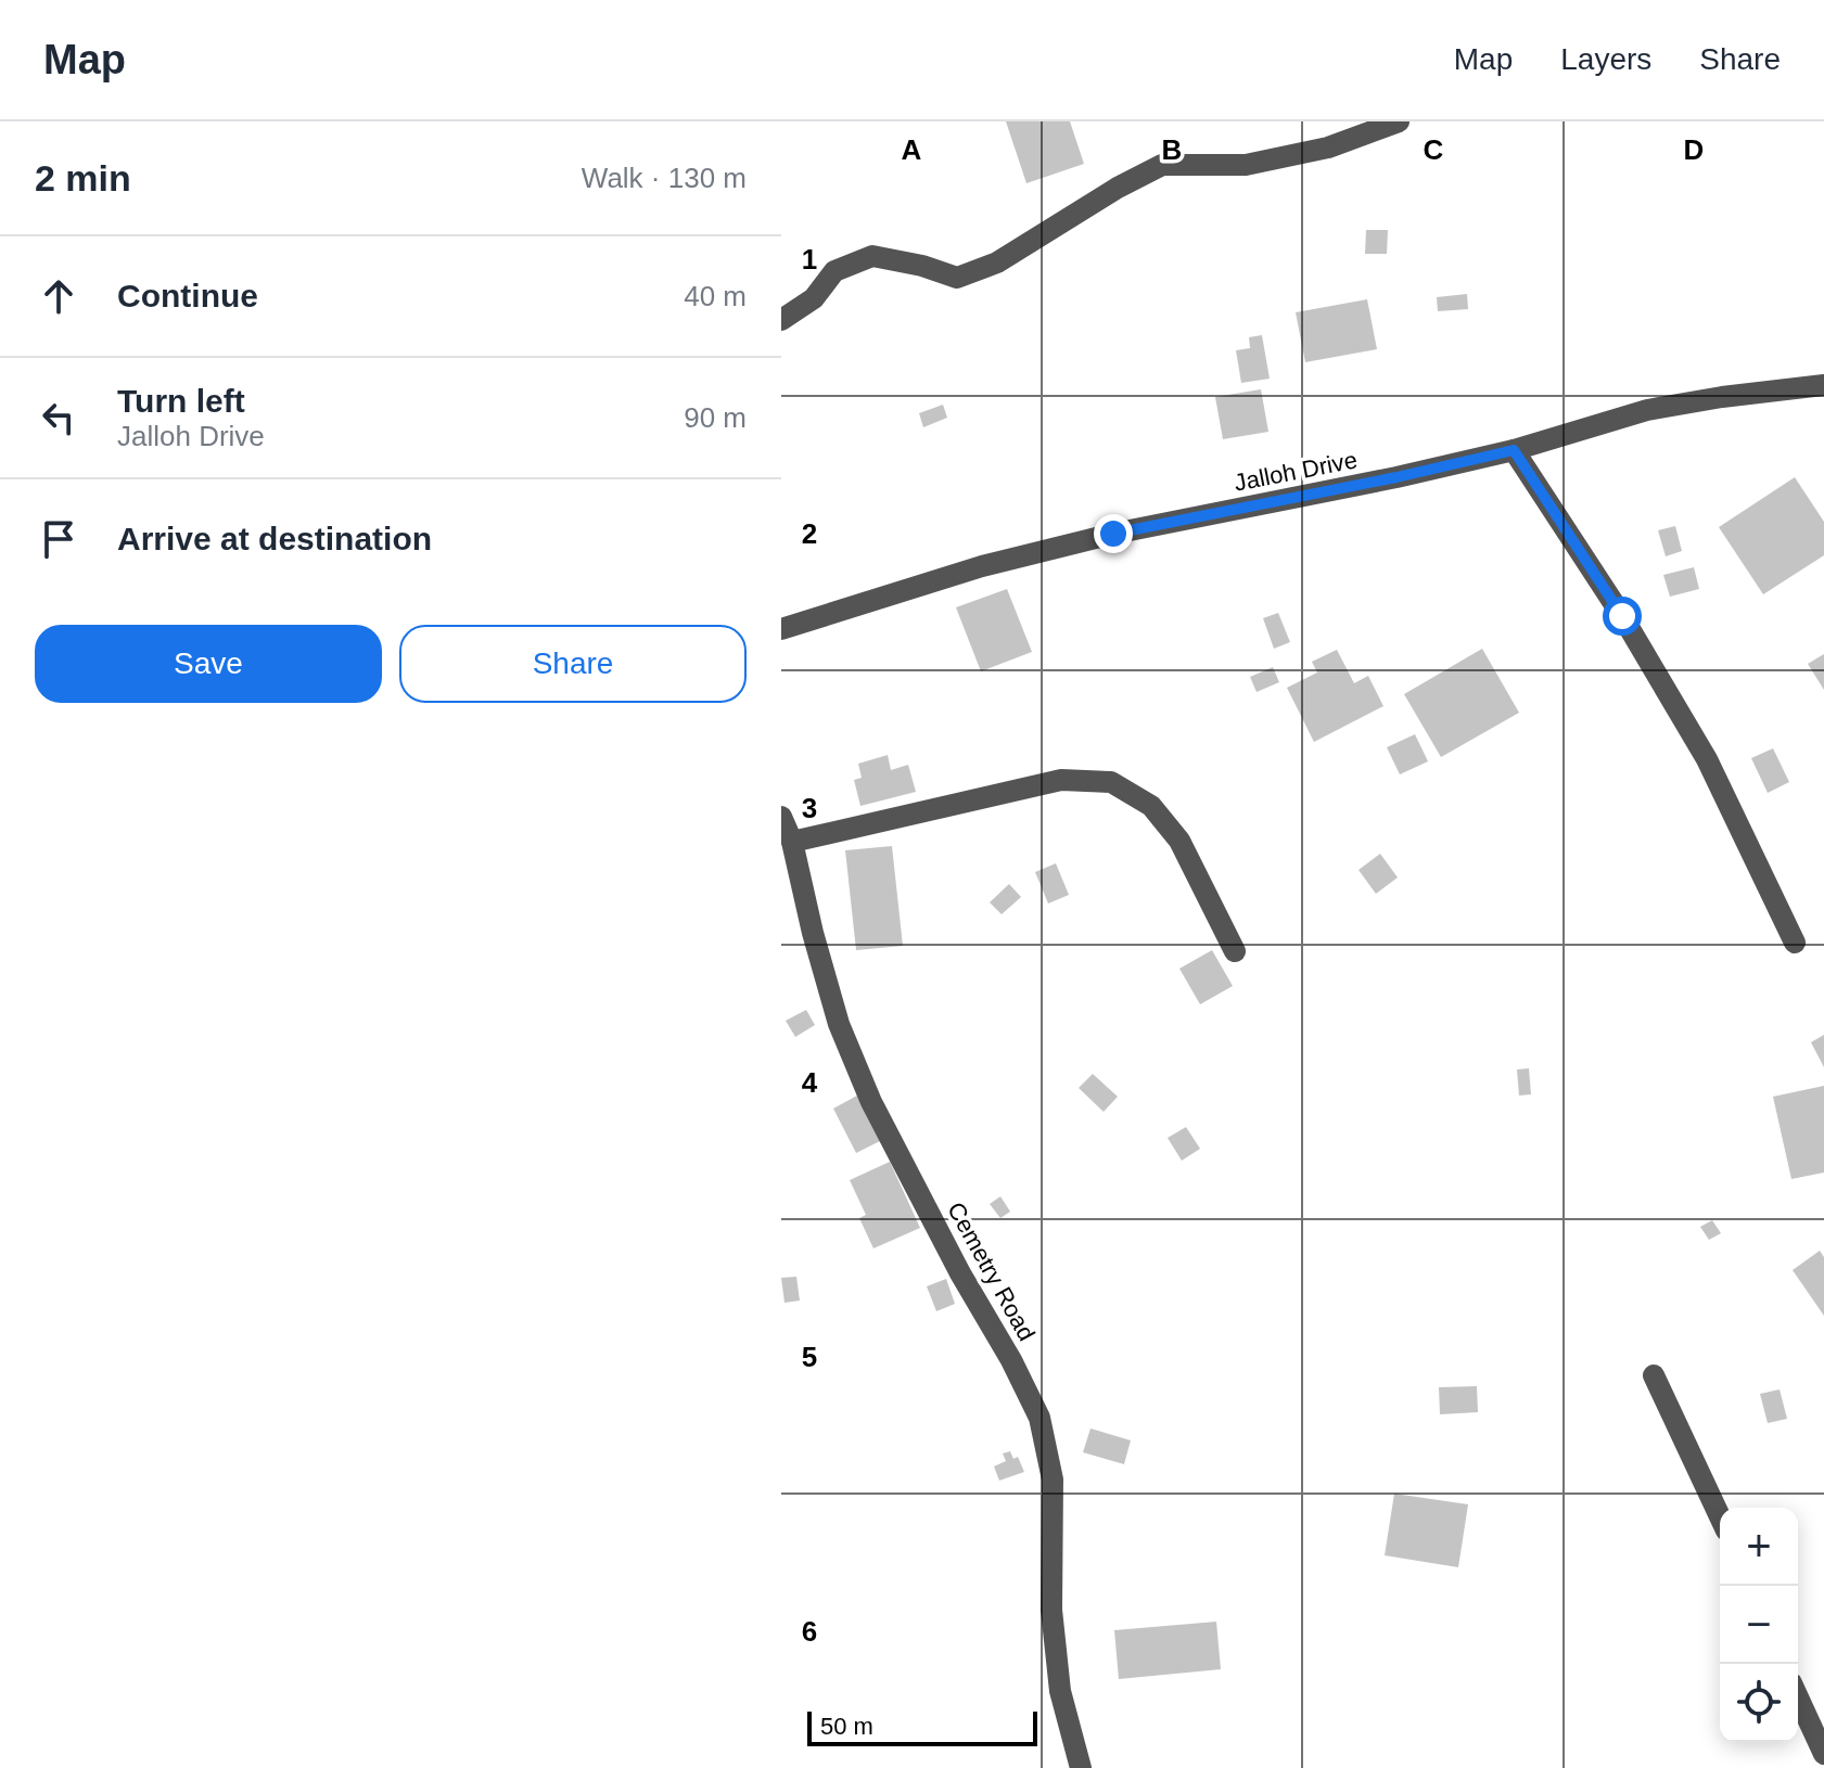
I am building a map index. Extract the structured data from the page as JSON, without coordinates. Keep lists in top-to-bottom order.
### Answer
{
  "streets": {
    "street": ["Jalloh Drive", "Cemetry Road"]
  },
  "scale_bar": "50 m",
  "page": {
    "header": "Map",
    "nav": ["Map", "Layers", "Share"],
    "heading": ["2 min", "Walk · 130 m"],
    "list": [
      ["Continue", "40 m"],
      ["Turn left", "Jalloh Drive", "90 m"],
      "Arrive at destination"
    ],
    "buttons": ["Save", "Share"],
    "map_buttons": ["+", "−"],
    "scale": "50 m"
  },
  "grid": {
    "columns": [
      "A",
      "B",
      "C",
      "D"
    ],
    "rows": [
      "1",
      "2",
      "3",
      "4",
      "5",
      "6"
    ]
  }
}
